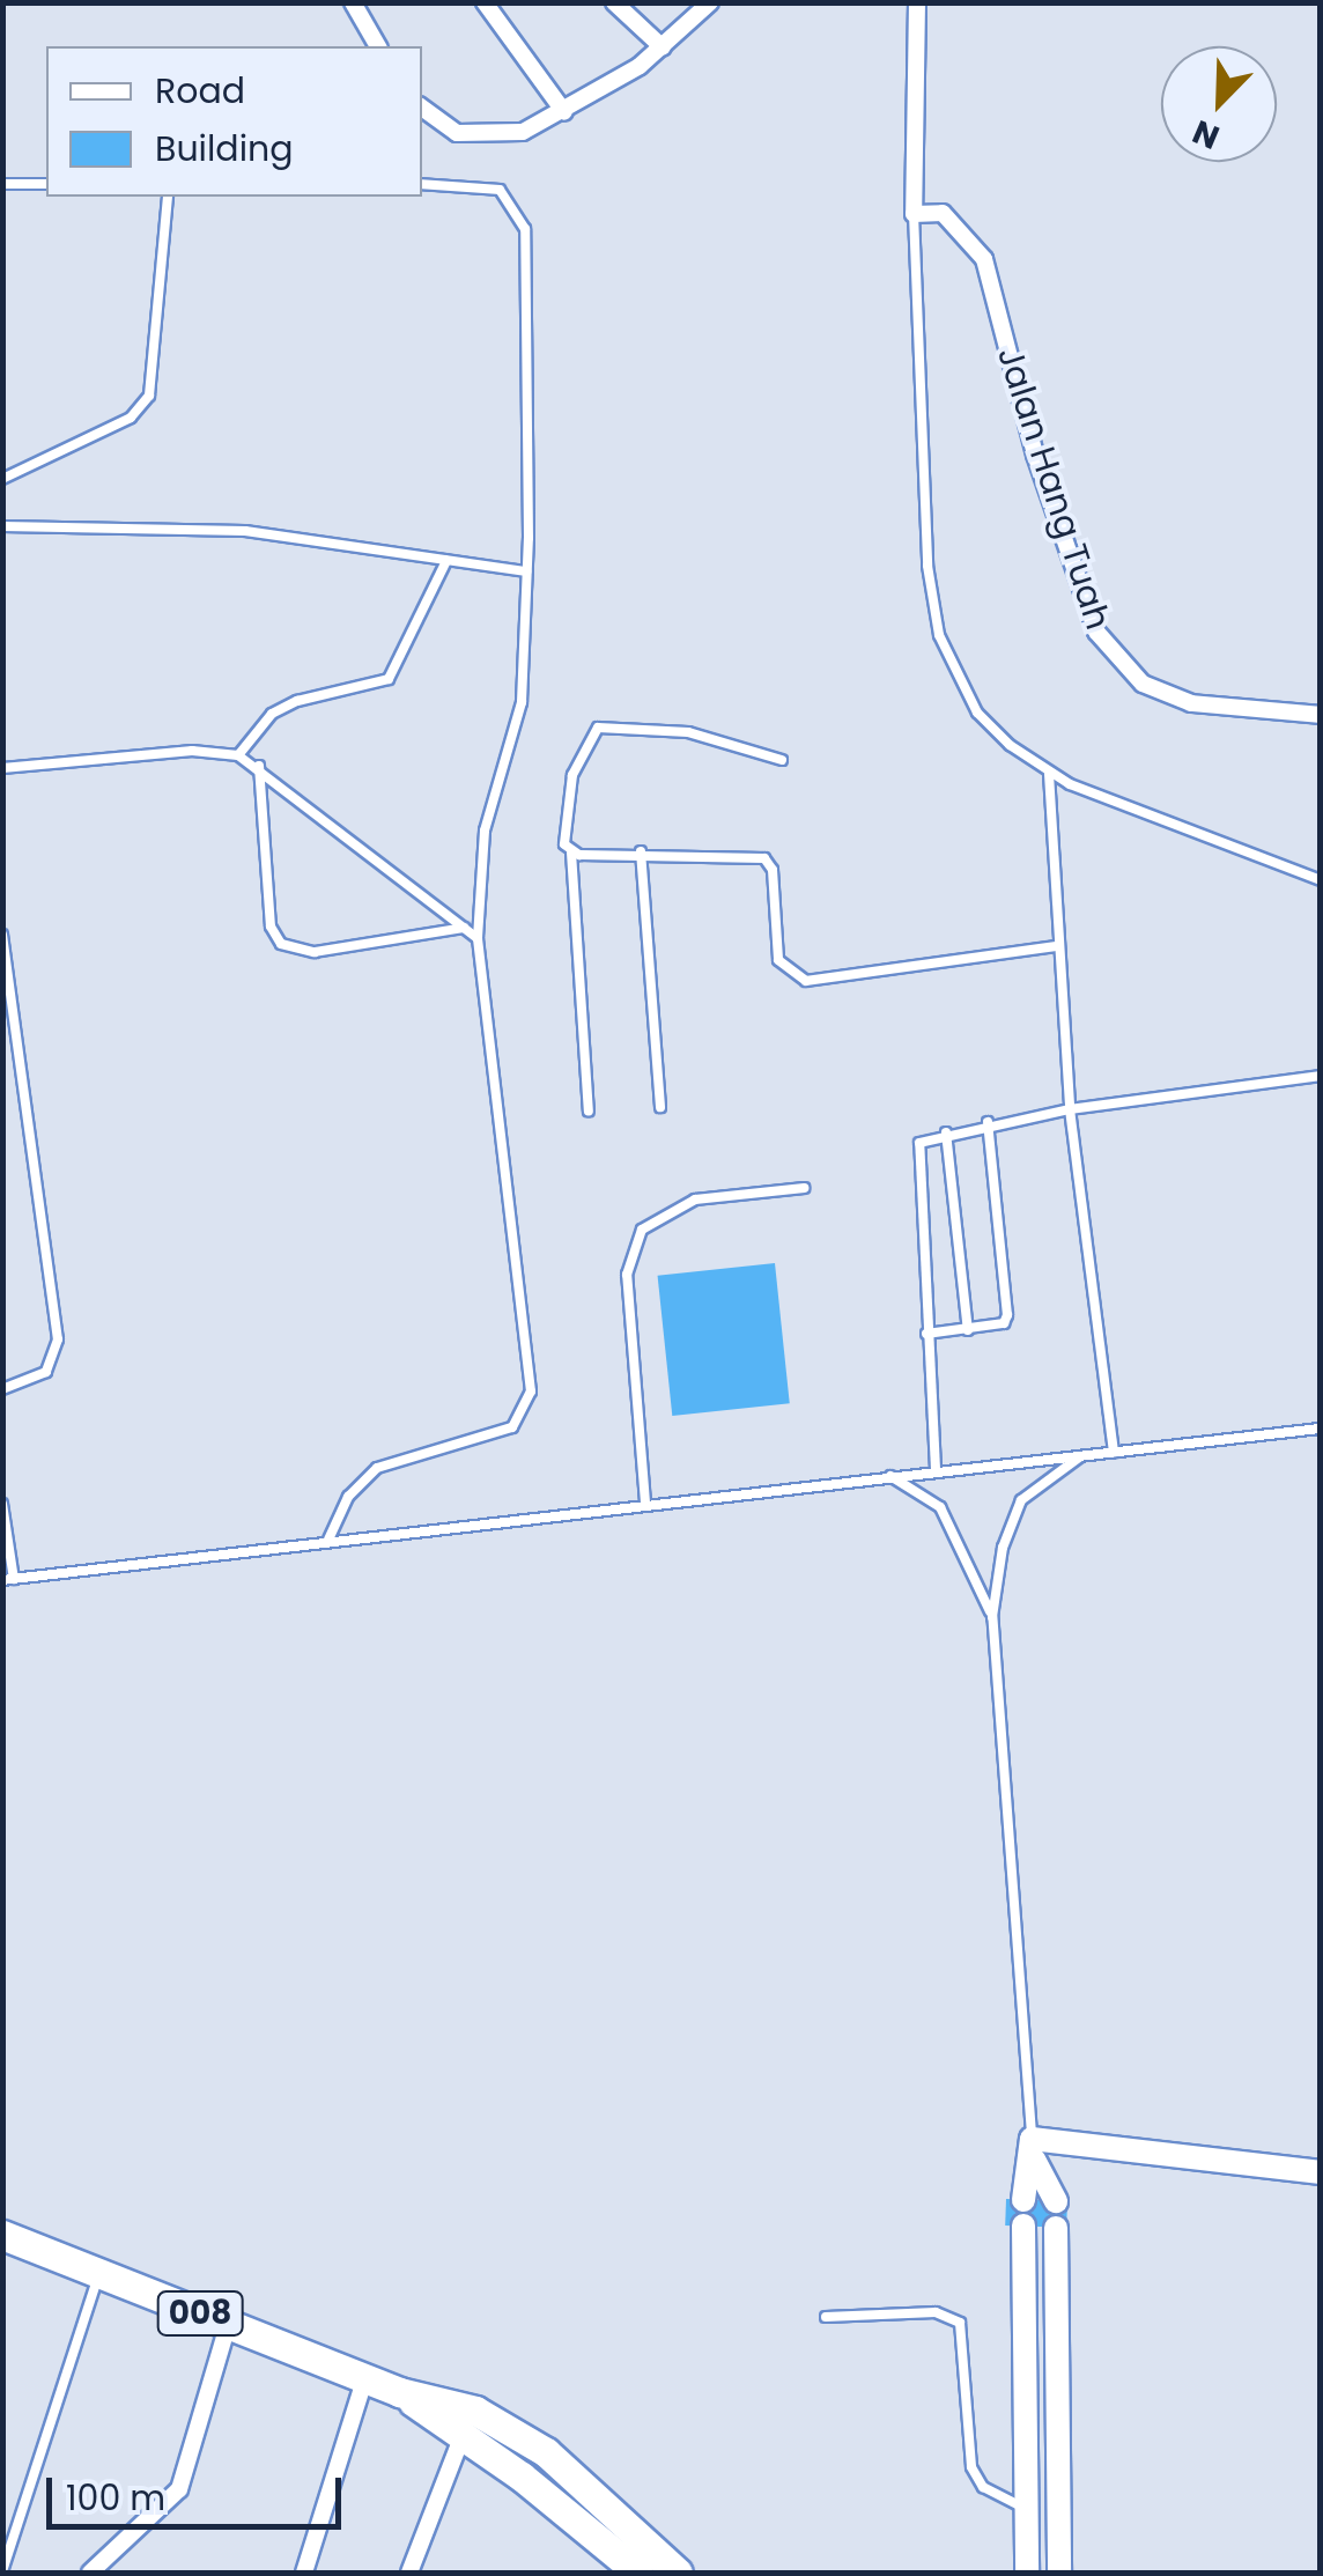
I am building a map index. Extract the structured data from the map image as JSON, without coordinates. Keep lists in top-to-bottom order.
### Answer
{
  "streets": {
    "highway": ["008"],
    "street": ["Jalan Hang Tuah"]
  },
  "legend": ["Road", "Building"],
  "scale_bar": "100 m",
  "north": "bottom left"
}
